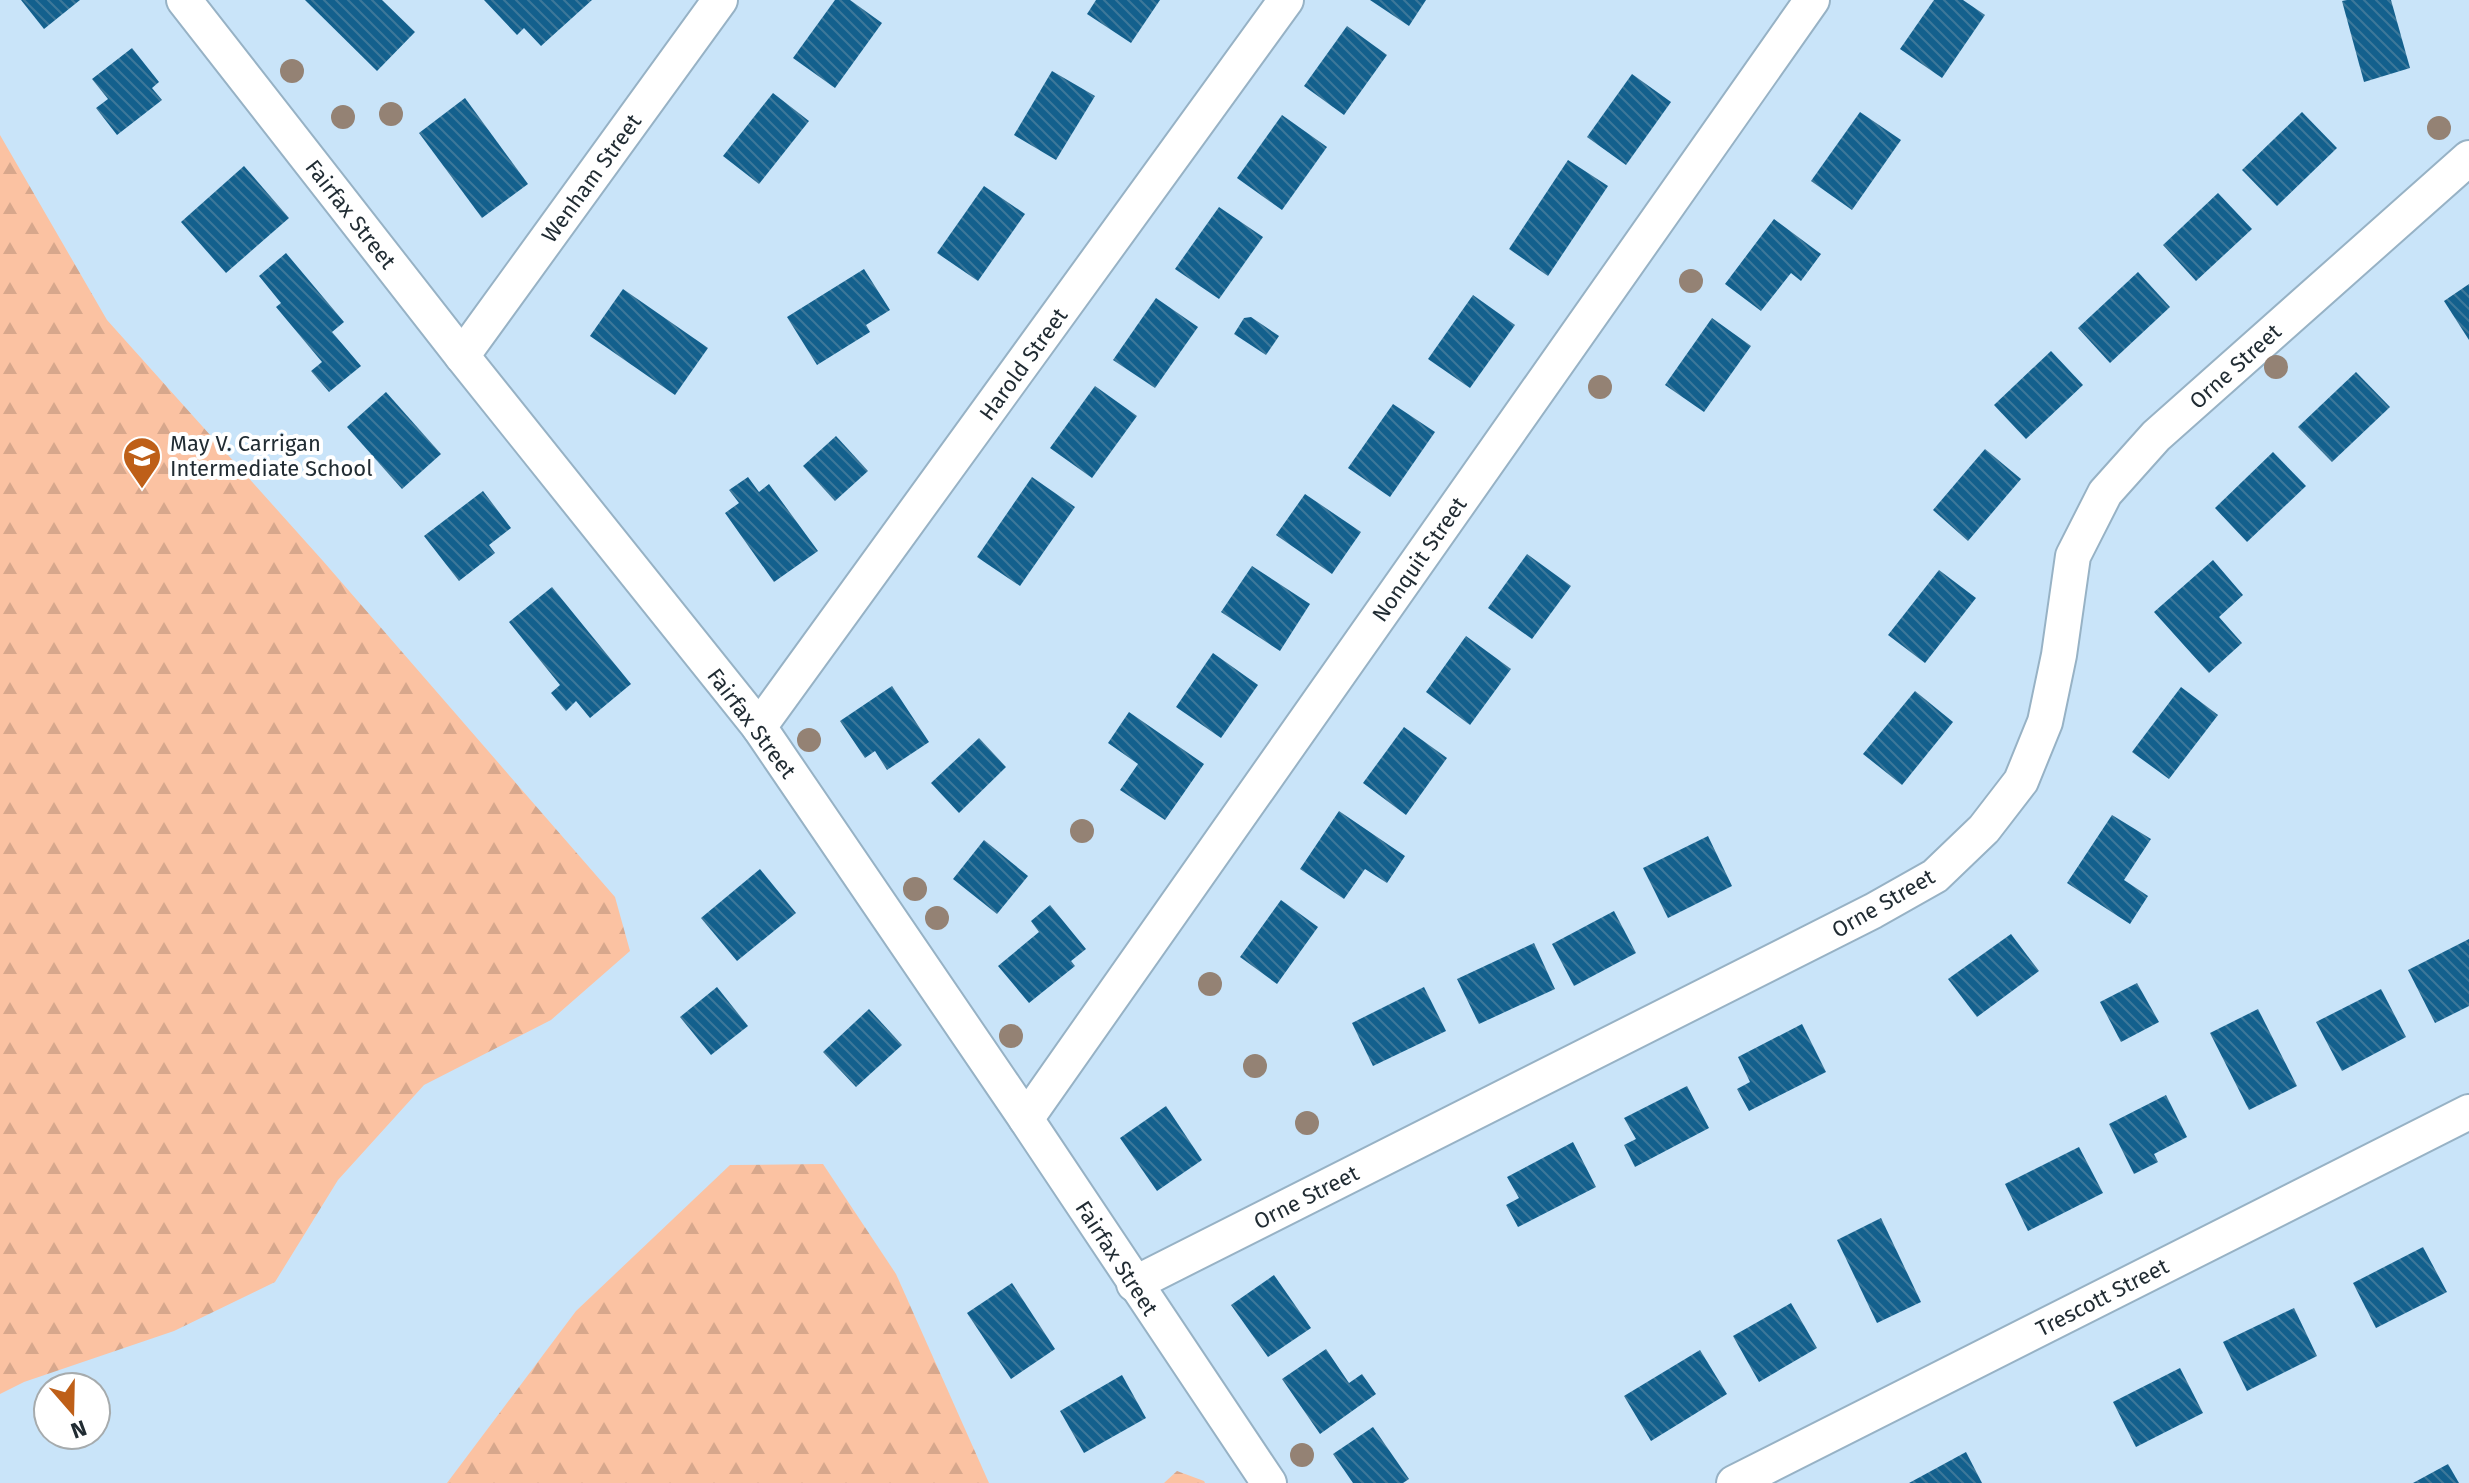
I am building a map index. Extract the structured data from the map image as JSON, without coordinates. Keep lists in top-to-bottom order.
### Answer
{
  "streets": {
    "street": [
      "Wenham Street",
      "Fairfax Street",
      "Harold Street",
      "Orne Street",
      "Nonquit Street",
      "Trescott Street"
    ]
  },
  "crossings": [
    ["Wenham Street", "Fairfax Street"],
    ["Fairfax Street", "Harold Street"],
    ["Fairfax Street", "Orne Street"],
    ["Fairfax Street", "Nonquit Street"]
  ],
  "places": {
    "school or university": ["May V. Carrigan Intermediate School"]
  },
  "north": "bottom"
}
